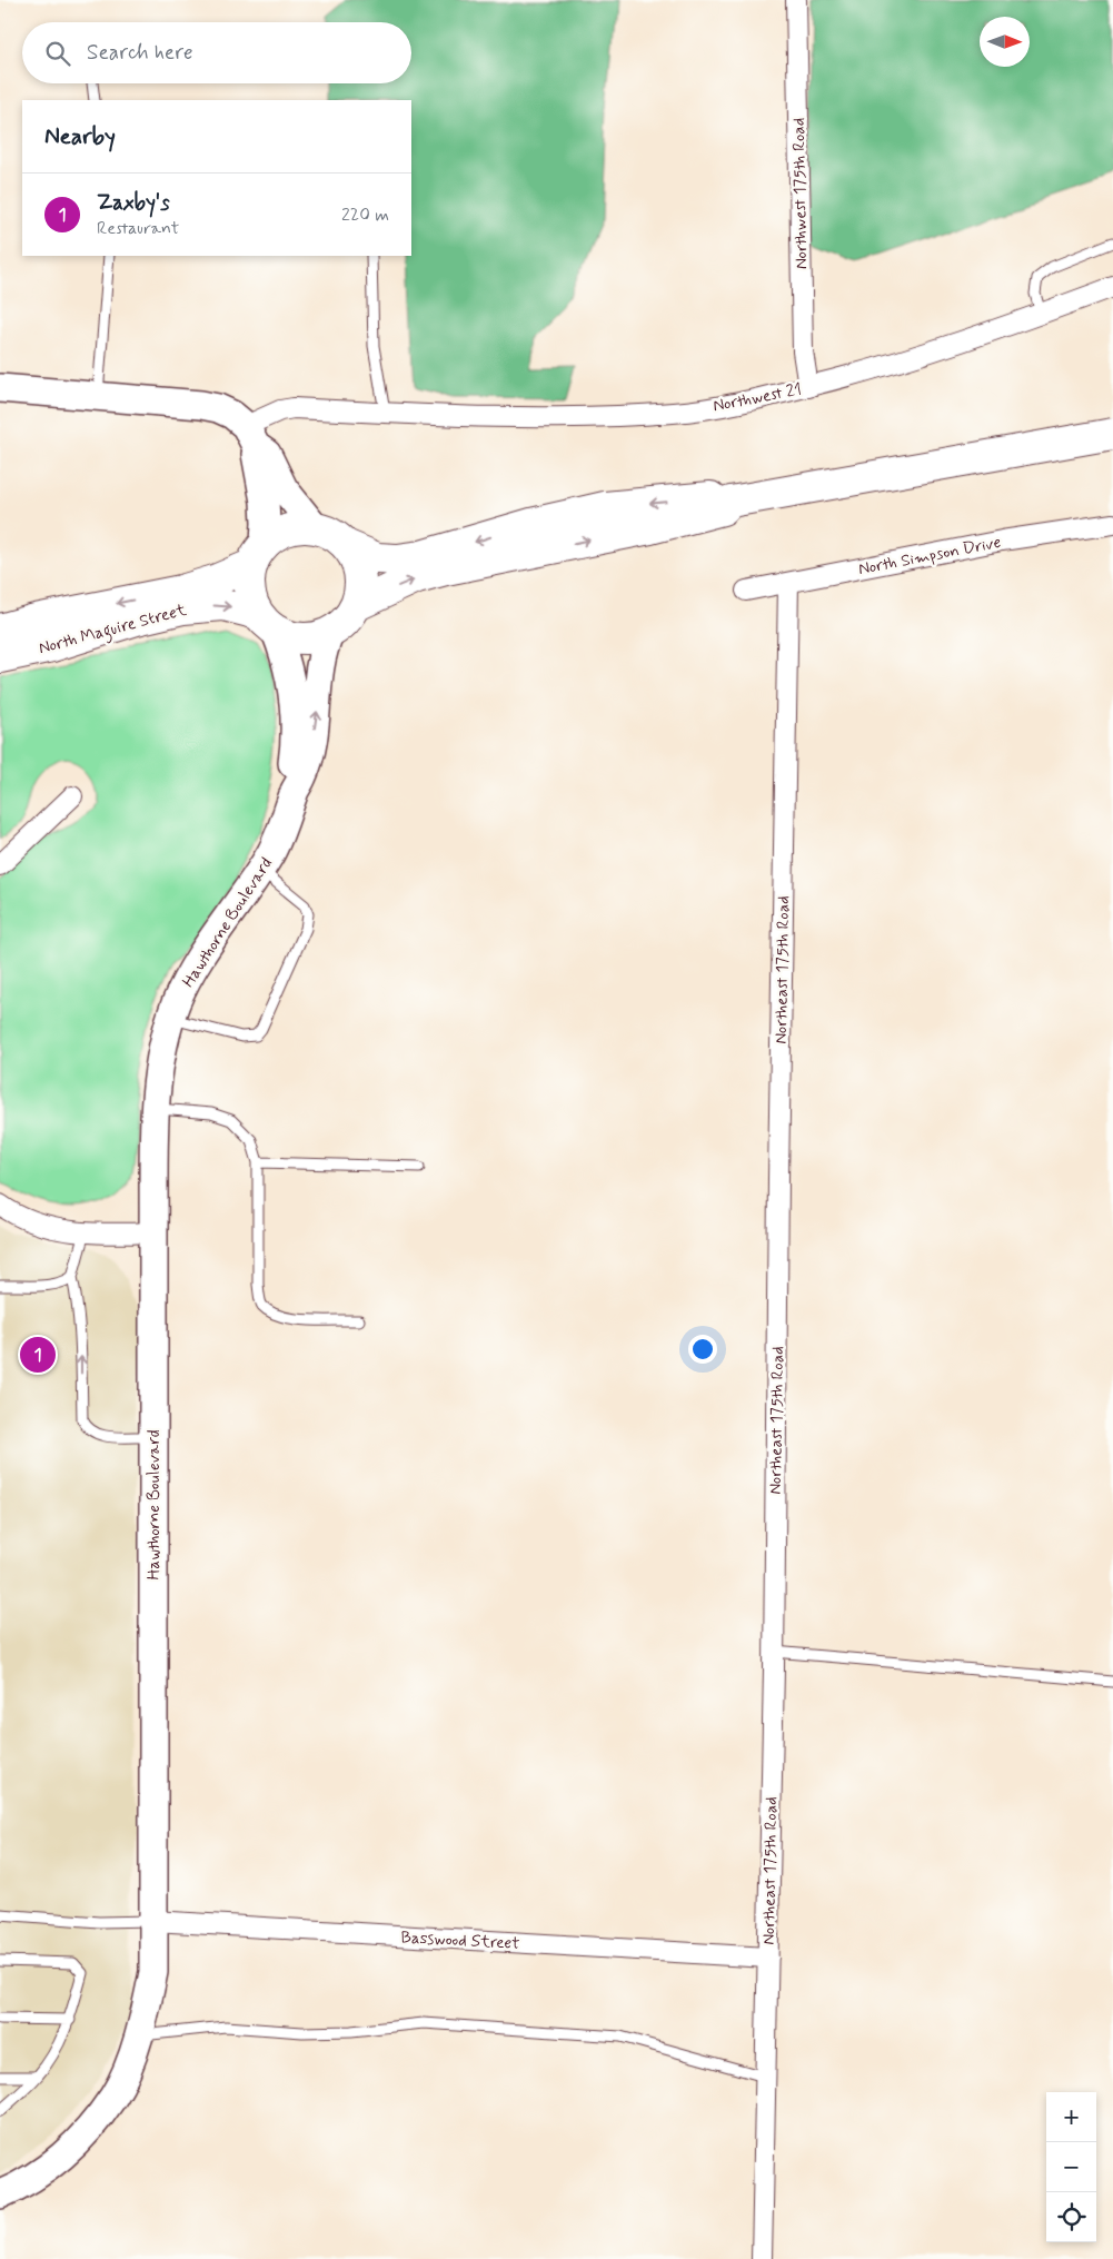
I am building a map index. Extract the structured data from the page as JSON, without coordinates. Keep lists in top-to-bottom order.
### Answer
{
  "streets": {
    "main road": ["North Maguire Street"],
    "street": [
      "Northwest 175th Road",
      "Northwest 21",
      "North Simpson Drive",
      "Hawthorne Boulevard",
      "Northeast 175th Road",
      "Basswood Street"
    ]
  },
  "crossings": [
    ["Northwest 175th Road", "Northwest 21"],
    ["North Simpson Drive", "Northeast 175th Road"],
    ["North Maguire Street", "Hawthorne Boulevard"],
    ["Hawthorne Boulevard", "Basswood Street"],
    ["Northeast 175th Road", "Basswood Street"]
  ],
  "north": "right",
  "page": {
    "search": "Search here",
    "heading": "Nearby",
    "list": [
      {
        "mark": "1",
        "name": "Zaxby's",
        "note": "Restaurant",
        "value": "220 m"
      }
    ],
    "pins": "1",
    "map_buttons": ["+", "−"]
  }
}
